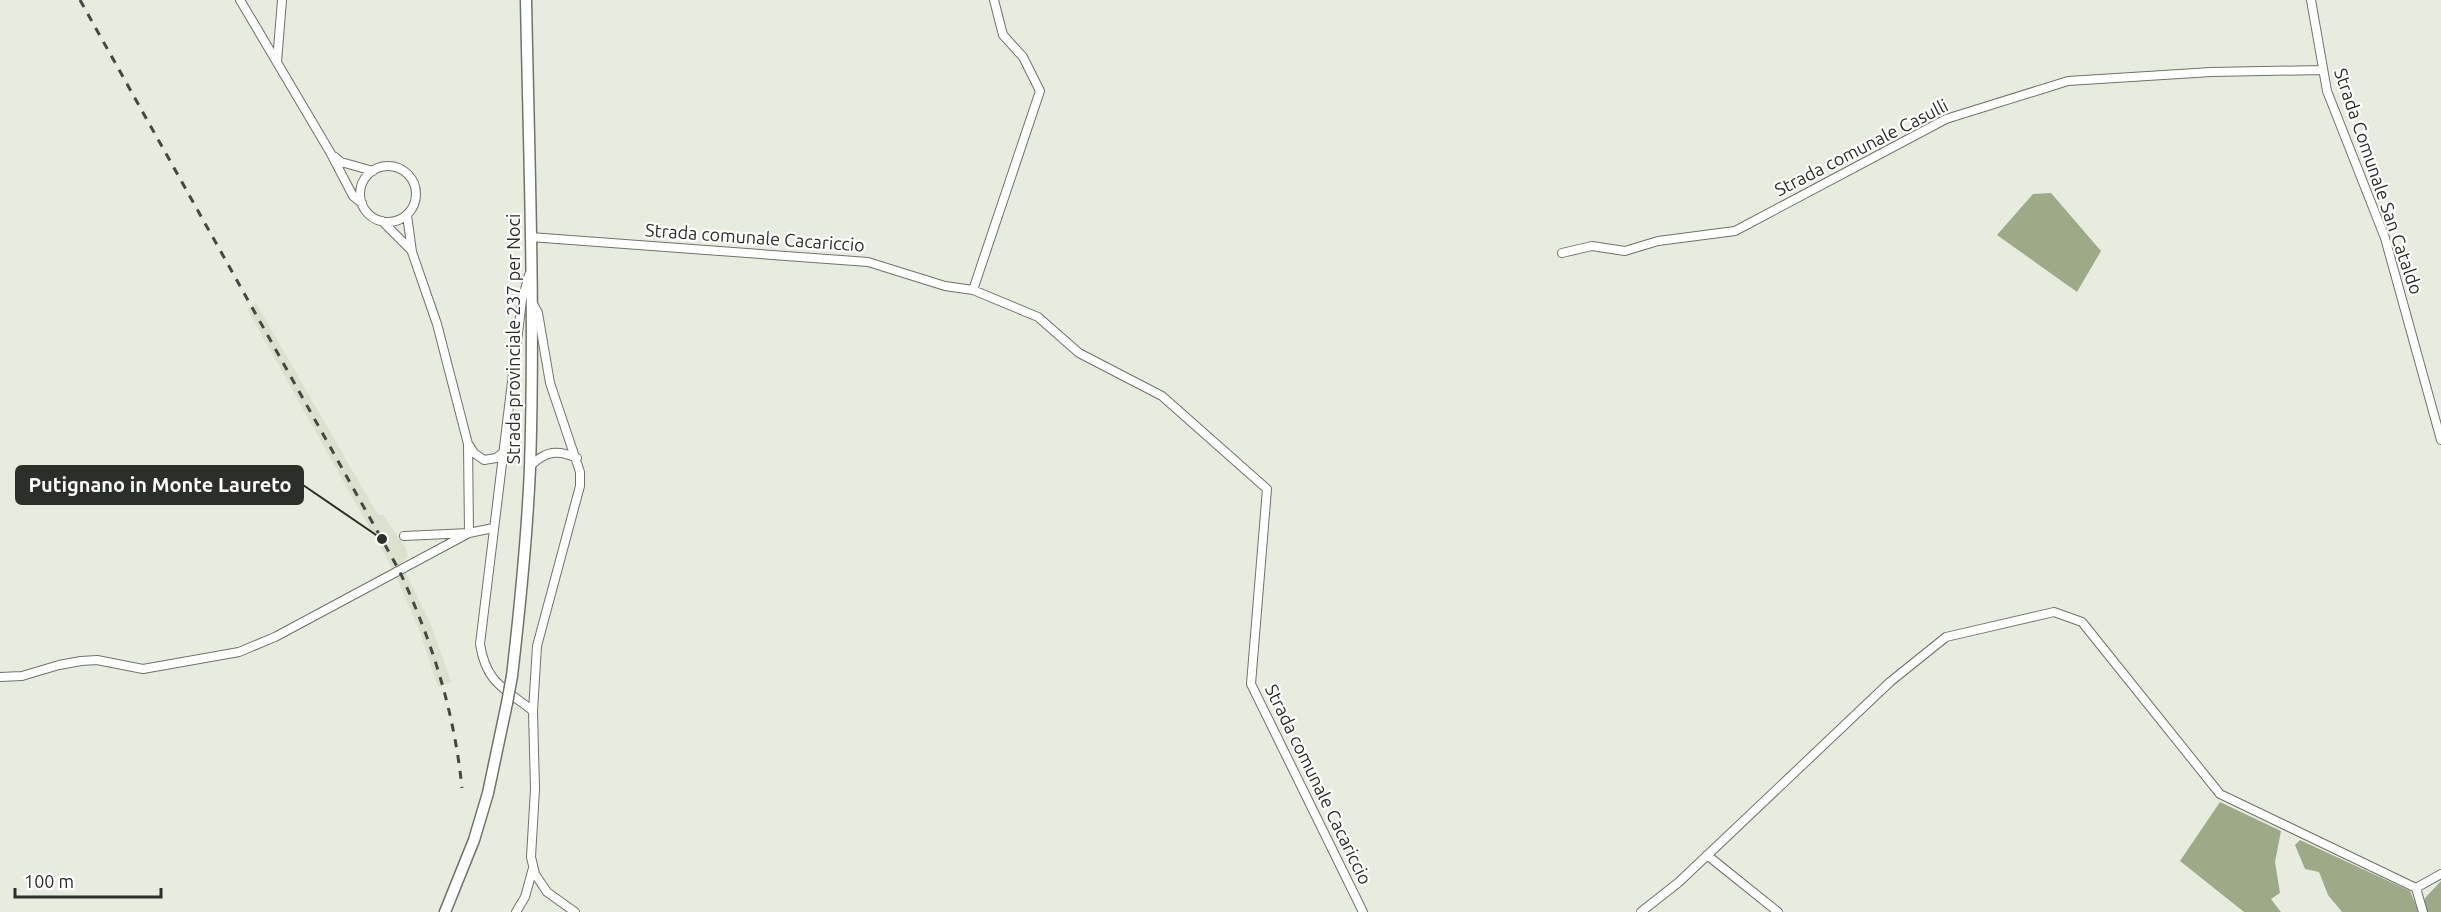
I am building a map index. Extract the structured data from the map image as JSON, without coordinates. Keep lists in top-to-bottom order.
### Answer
{
  "streets": {
    "main road": ["Strada provinciale 237 per Noci"],
    "street": ["Strada comunale Casulli", "Strada Comunale San Cataldo", "Strada comunale Cacariccio"]
  },
  "crossings": [
    ["Strada comunale Casulli", "Strada Comunale San Cataldo"],
    ["Strada comunale Cacariccio", "Strada provinciale 237 per Noci"]
  ],
  "places": ["Putignano in Monte Laureto"],
  "scale_bar": "100 m"
}
